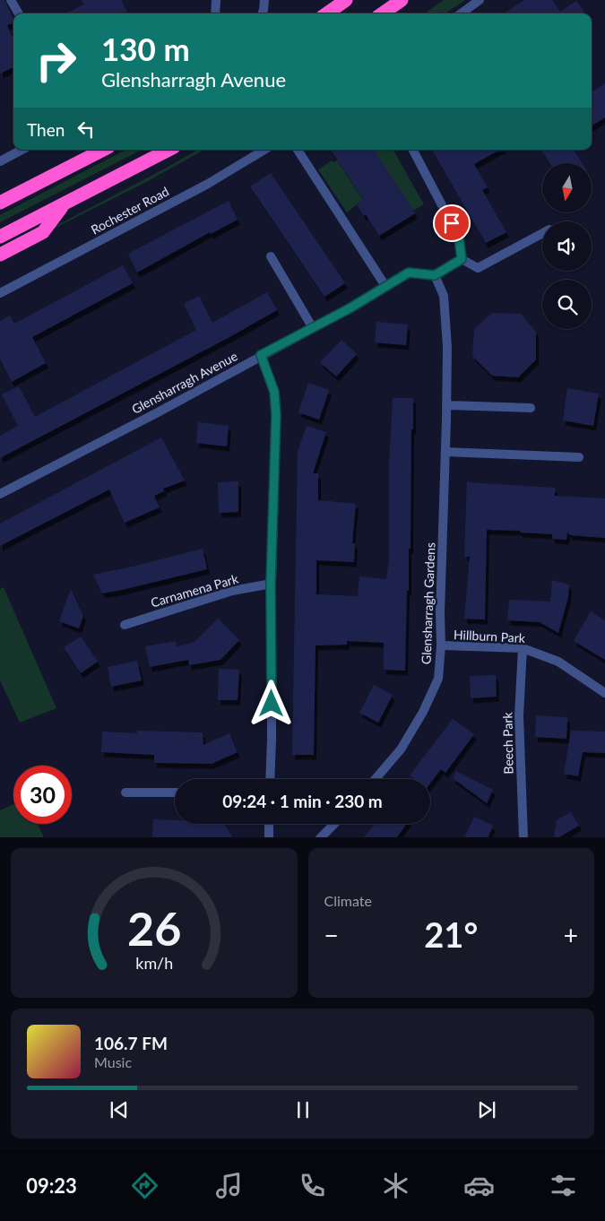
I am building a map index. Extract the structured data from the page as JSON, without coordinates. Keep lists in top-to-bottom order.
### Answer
{
  "streets": {
    "street": [
      "Rochester Road",
      "Glensharragh Avenue",
      "Carnamena Park",
      "Glensharragh Gardens",
      "Hillburn Park",
      "Beech Park"
    ]
  },
  "crossings": [
    ["Glensharragh Avenue", "Glensharragh Gardens"],
    ["Glensharragh Gardens", "Hillburn Park"],
    ["Hillburn Park", "Beech Park"]
  ],
  "north": "bottom",
  "page": {
    "turn": ["130 m", "Glensharragh Avenue"],
    "then": "Then",
    "limit": "30",
    "trip": "09:24 · 1 min · 230 m",
    "tile": "Climate",
    "heat": ["−", "21°", "+"],
    "song": ["106.7 FM", "Music"],
    "tabs": "09:23",
    "gauge": ["26", "km/h"]
  }
}
